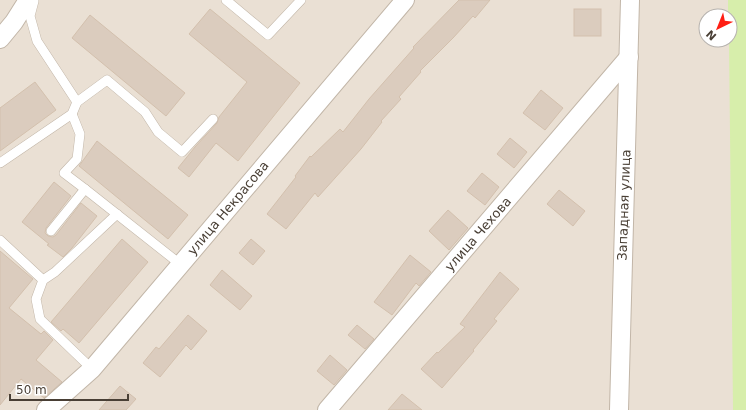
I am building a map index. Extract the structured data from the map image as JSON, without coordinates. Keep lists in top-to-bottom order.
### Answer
{
  "streets": {
    "street": ["Западная улица", "улица Некрасова", "улица Чехова"]
  },
  "crossings": [
    ["Западная улица", "улица Чехова"]
  ],
  "scale_bar": "50 m",
  "north": "bottom left"
}
